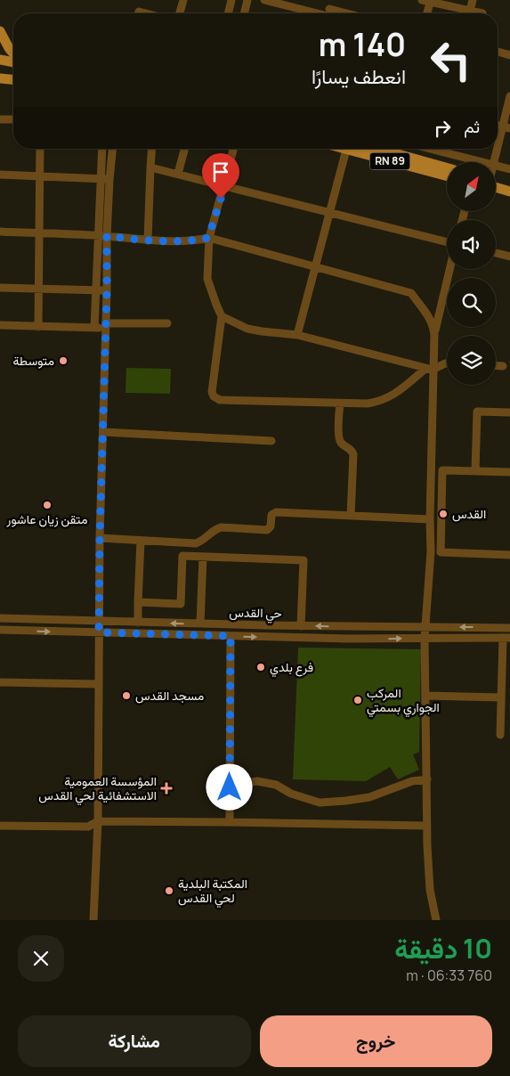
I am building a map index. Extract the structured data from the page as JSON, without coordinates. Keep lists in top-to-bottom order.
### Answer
{
  "streets": {
    "main road": ["RN 89"],
    "street": ["حي القدس"]
  },
  "places": {
    "other": [
      "متوسطة",
      "متقن زيان عاشور",
      "القدس",
      "فرع بلدي",
      "مسجد القدس",
      "المركب الجواري بسمتي",
      "المكتبة البلدية لحي القدس"
    ],
    "health": ["المؤسسة العمومية الاستشفائية لحي القدس"]
  },
  "north": "top right",
  "page": {
    "turn": ["140 m", "انعطف يسارًا"],
    "then": "ثم",
    "heading": ["10 دقيقة", "760 m · 06:33"],
    "buttons": ["خروج", "مشاركة"]
  }
}
